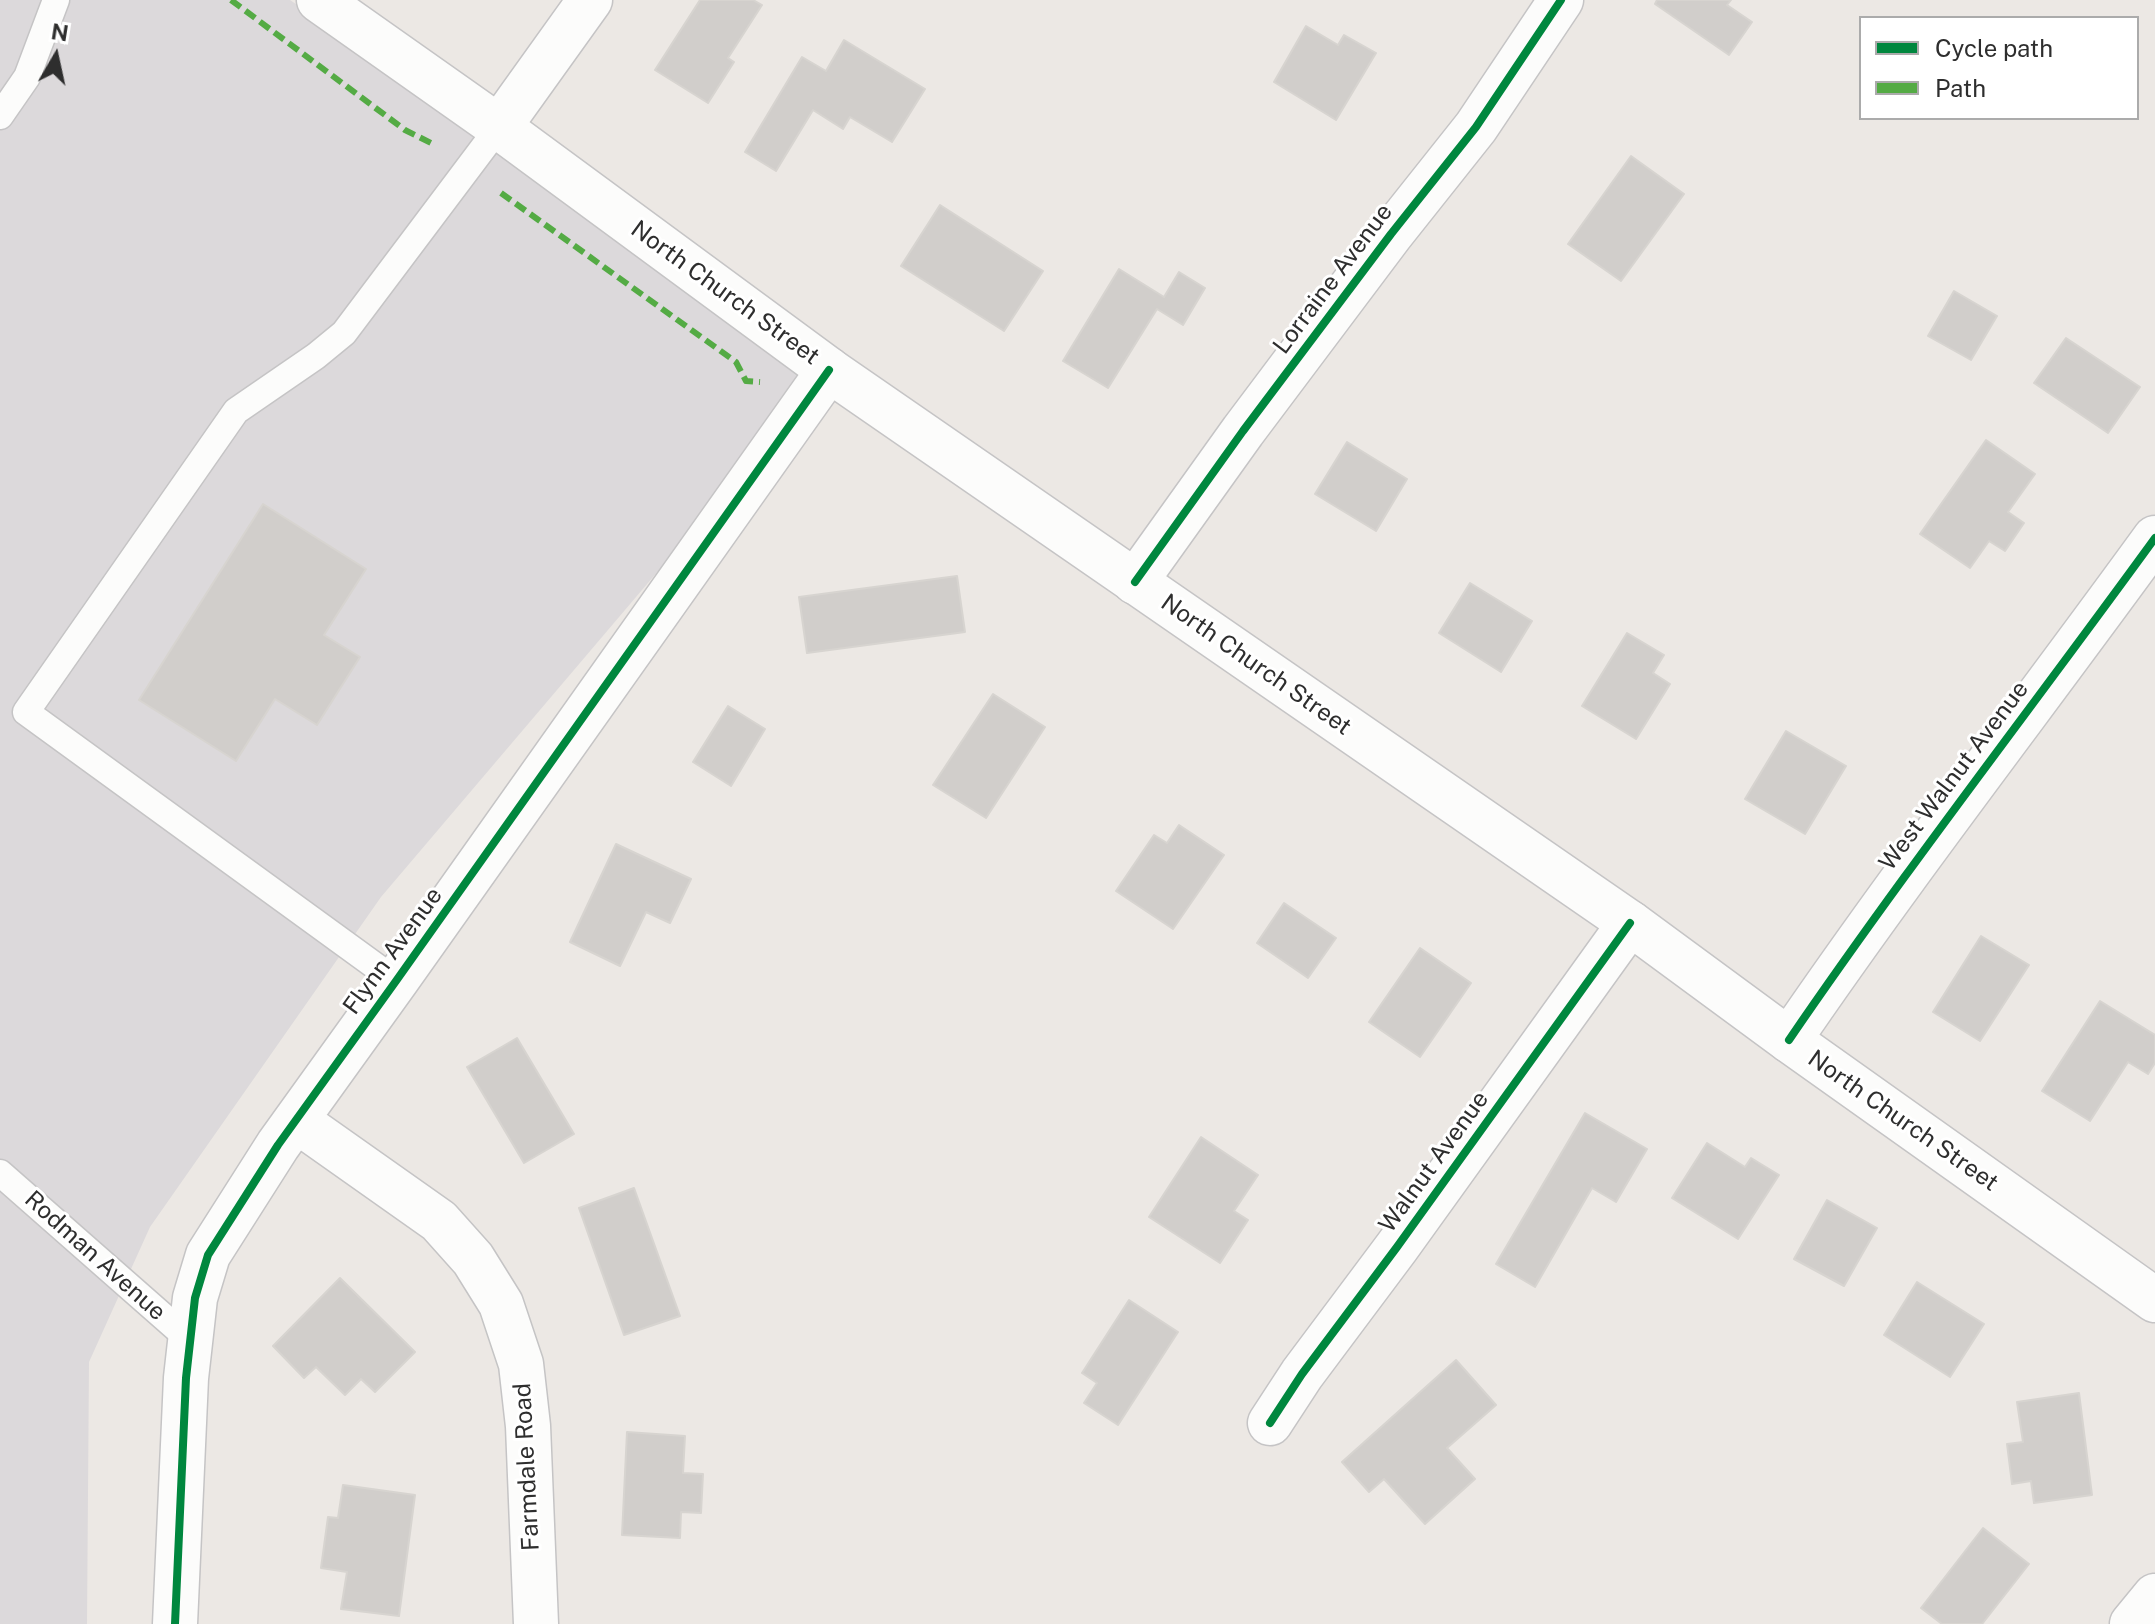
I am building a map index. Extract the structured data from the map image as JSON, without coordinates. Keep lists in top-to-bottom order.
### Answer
{
  "streets": {
    "street": [
      "Lorraine Avenue",
      "North Church Street",
      "West Walnut Avenue",
      "Flynn Avenue",
      "Walnut Avenue",
      "Farmdale Road"
    ],
    "lane": ["Rodman Avenue"]
  },
  "crossings": [
    ["Lorraine Avenue", "North Church Street"],
    ["North Church Street", "West Walnut Avenue"],
    ["North Church Street", "Flynn Avenue"],
    ["North Church Street", "Walnut Avenue"],
    ["Flynn Avenue", "Rodman Avenue"],
    ["Flynn Avenue", "Farmdale Road"]
  ],
  "legend": ["Cycle path", "Path"],
  "north": "top"
}
